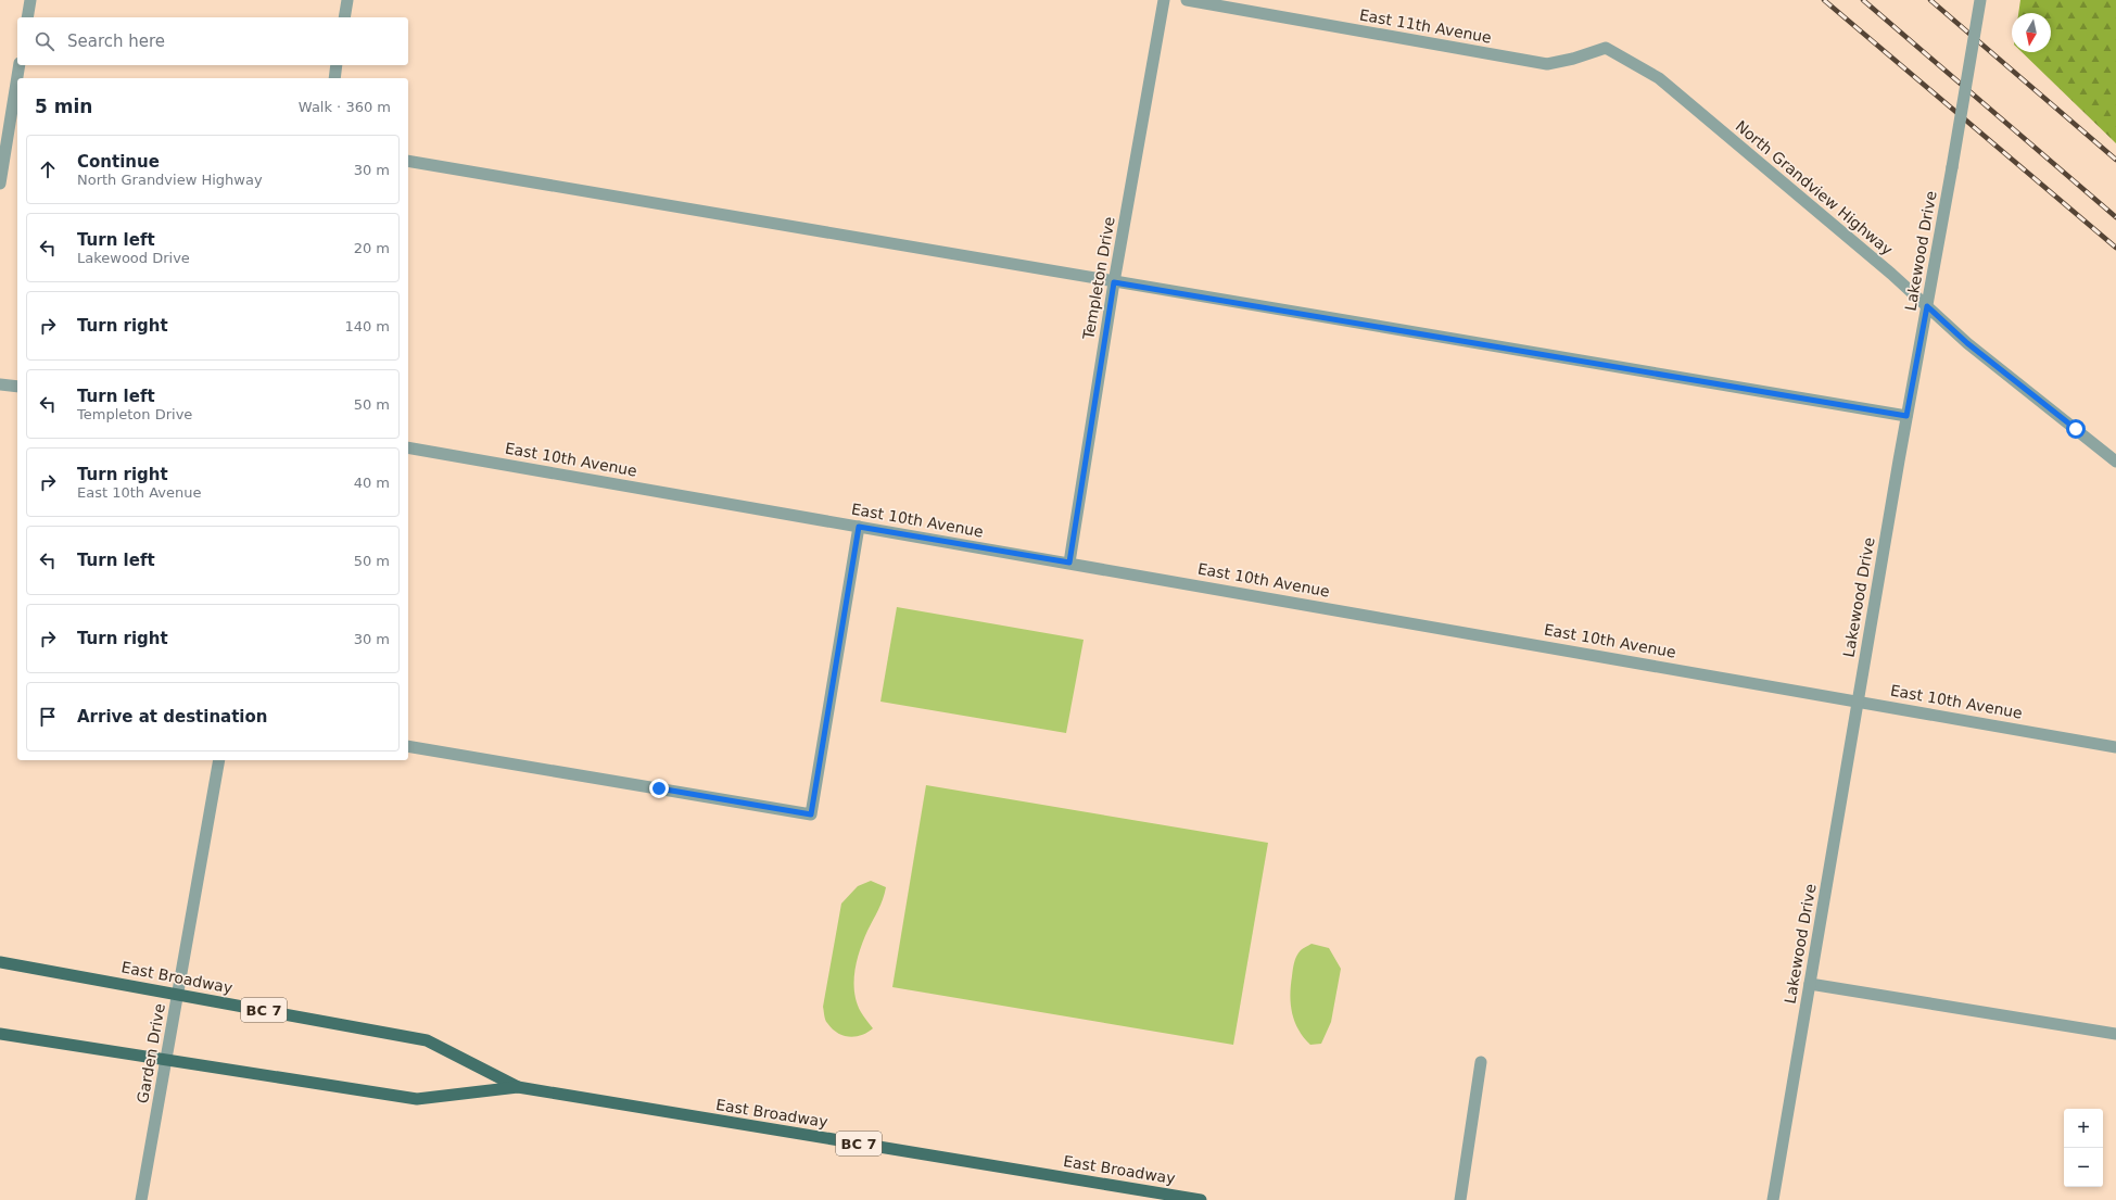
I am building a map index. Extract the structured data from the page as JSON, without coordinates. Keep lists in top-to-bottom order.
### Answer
{
  "streets": {
    "main road": ["East Broadway", "BC 7"],
    "street": [
      "East 11th Avenue",
      "North Grandview Highway",
      "Lakewood Drive",
      "Templeton Drive",
      "East 10th Avenue",
      "Garden Drive"
    ]
  },
  "crossings": [
    ["East 11th Avenue", "North Grandview Highway"],
    ["North Grandview Highway", "Lakewood Drive"],
    ["Lakewood Drive", "East 10th Avenue"],
    ["Templeton Drive", "East 10th Avenue"],
    ["East Broadway", "Garden Drive"]
  ],
  "north": "bottom",
  "page": {
    "search": "Search here",
    "heading": ["5 min", "Walk · 360 m"],
    "list": [
      ["Continue", "North Grandview Highway", "30 m"],
      ["Turn left", "Lakewood Drive", "20 m"],
      ["Turn right", "140 m"],
      ["Turn left", "Templeton Drive", "50 m"],
      ["Turn right", "East 10th Avenue", "40 m"],
      ["Turn left", "50 m"],
      ["Turn right", "30 m"],
      "Arrive at destination"
    ],
    "map_buttons": ["+", "−"]
  }
}
